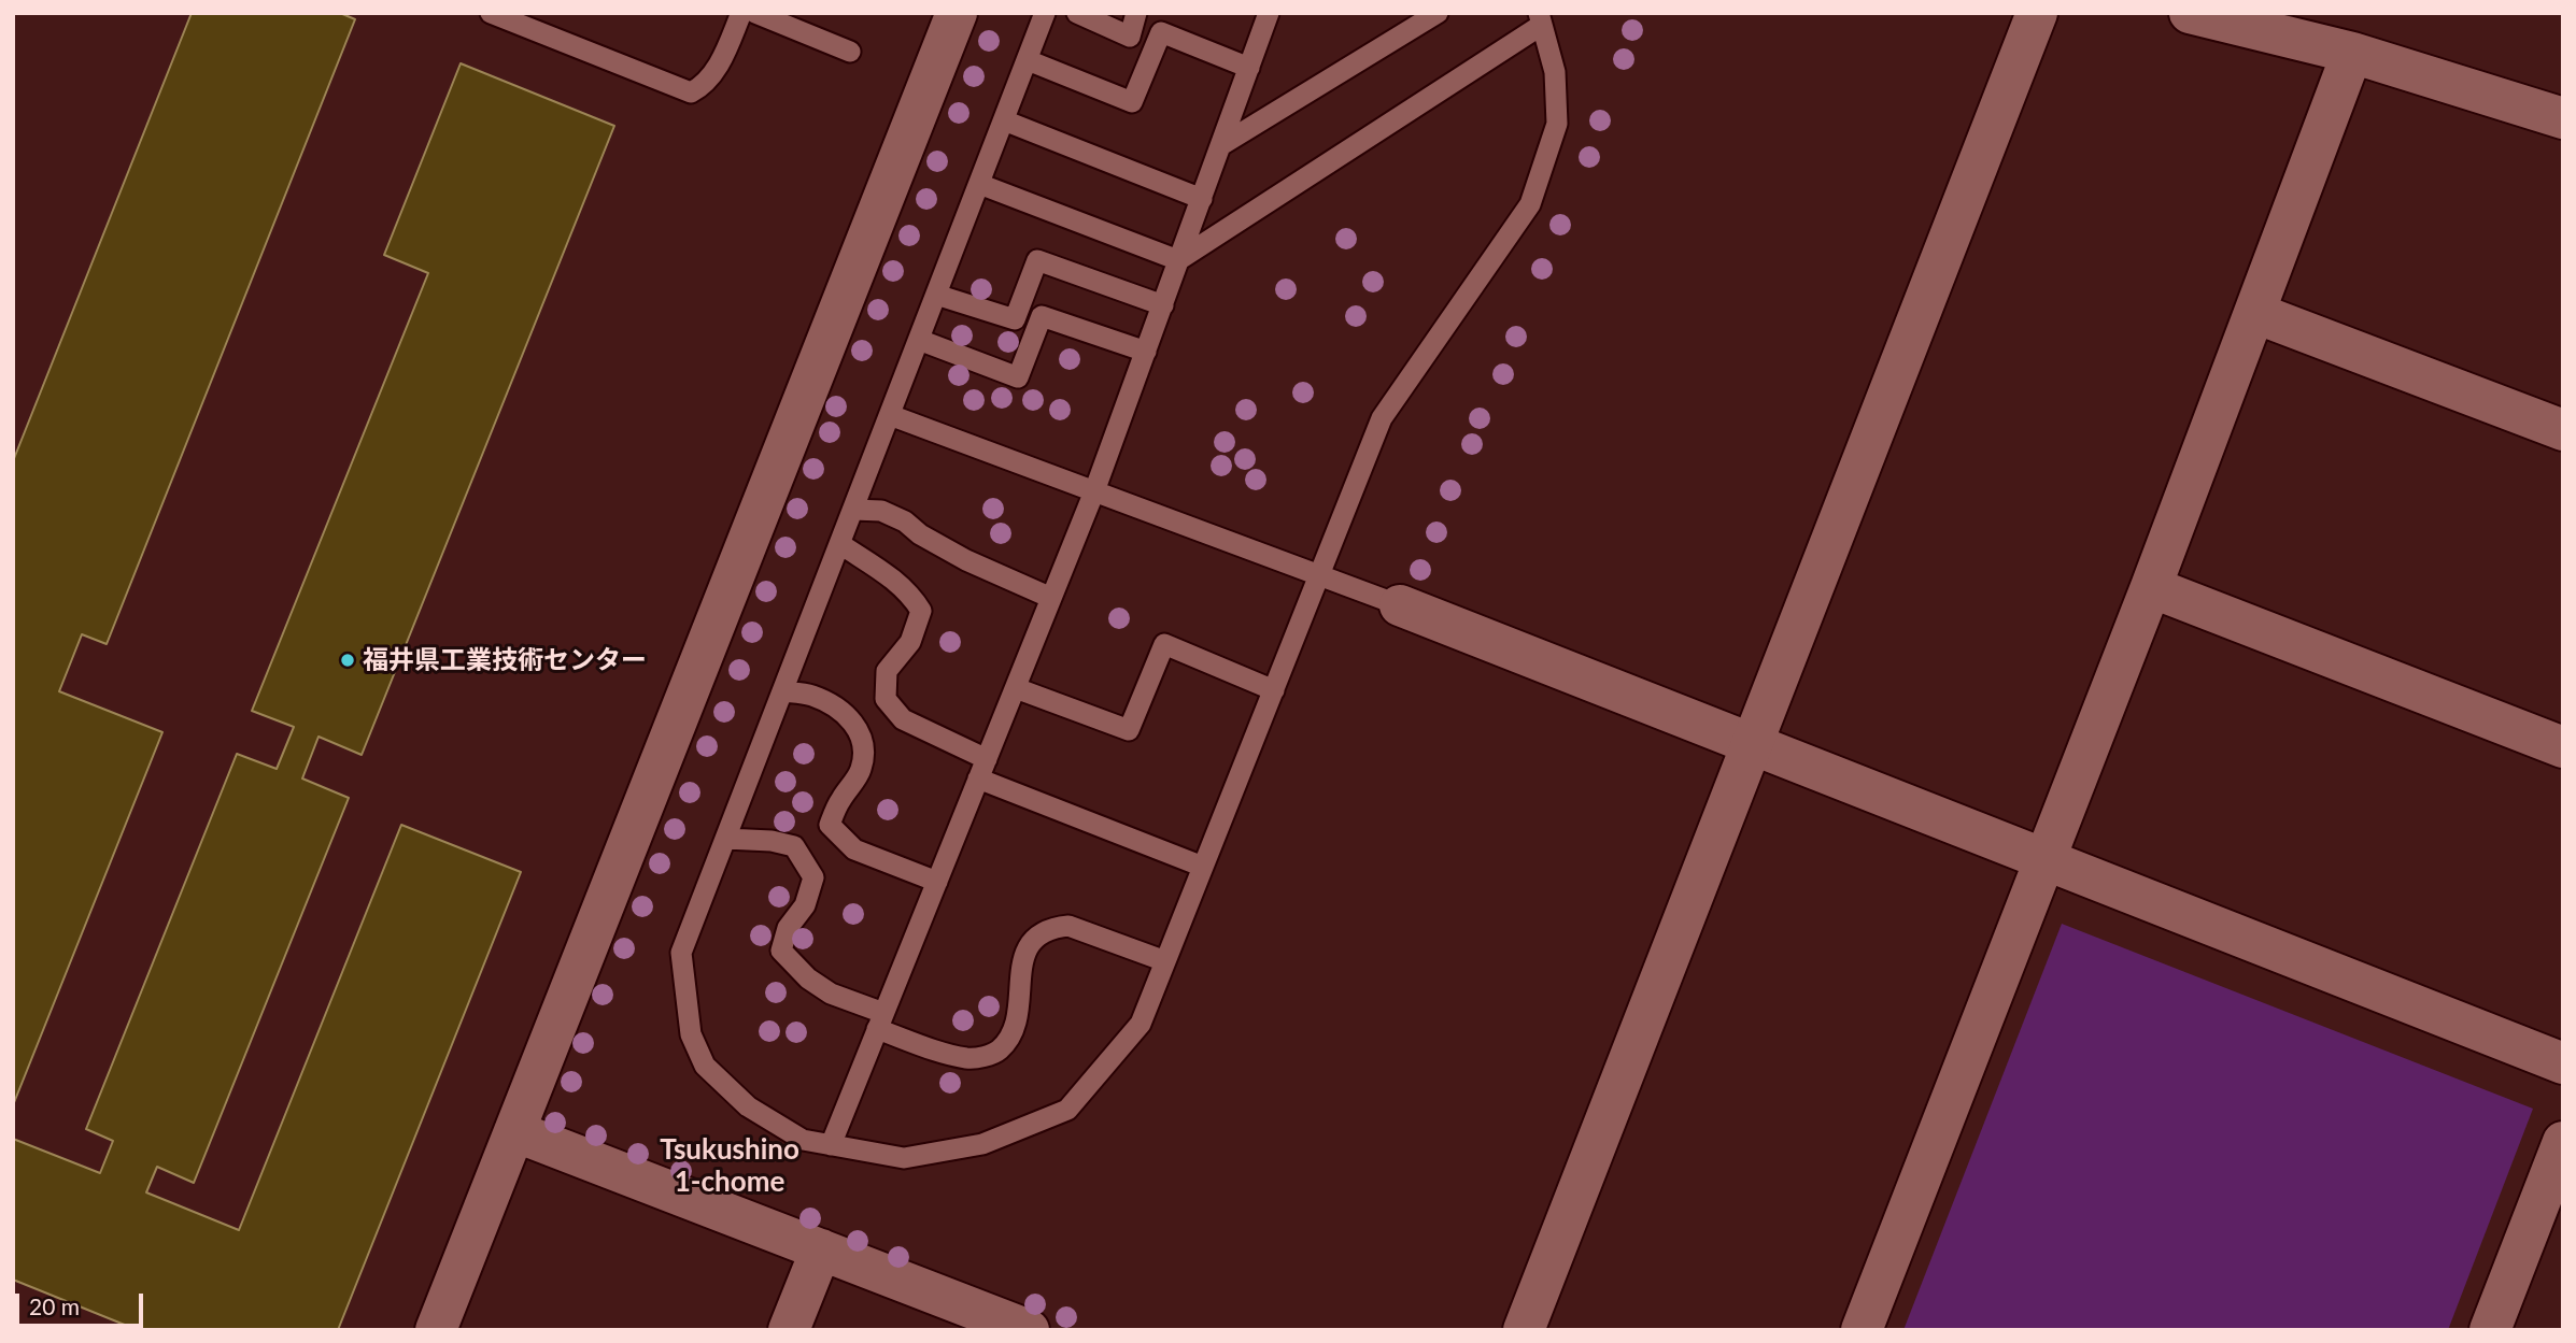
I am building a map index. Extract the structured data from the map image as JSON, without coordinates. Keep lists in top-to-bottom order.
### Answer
{
  "districts": ["Tsukushino 1-chome"],
  "places": ["福井県工業技術センター"],
  "scale_bar": "20 m"
}
